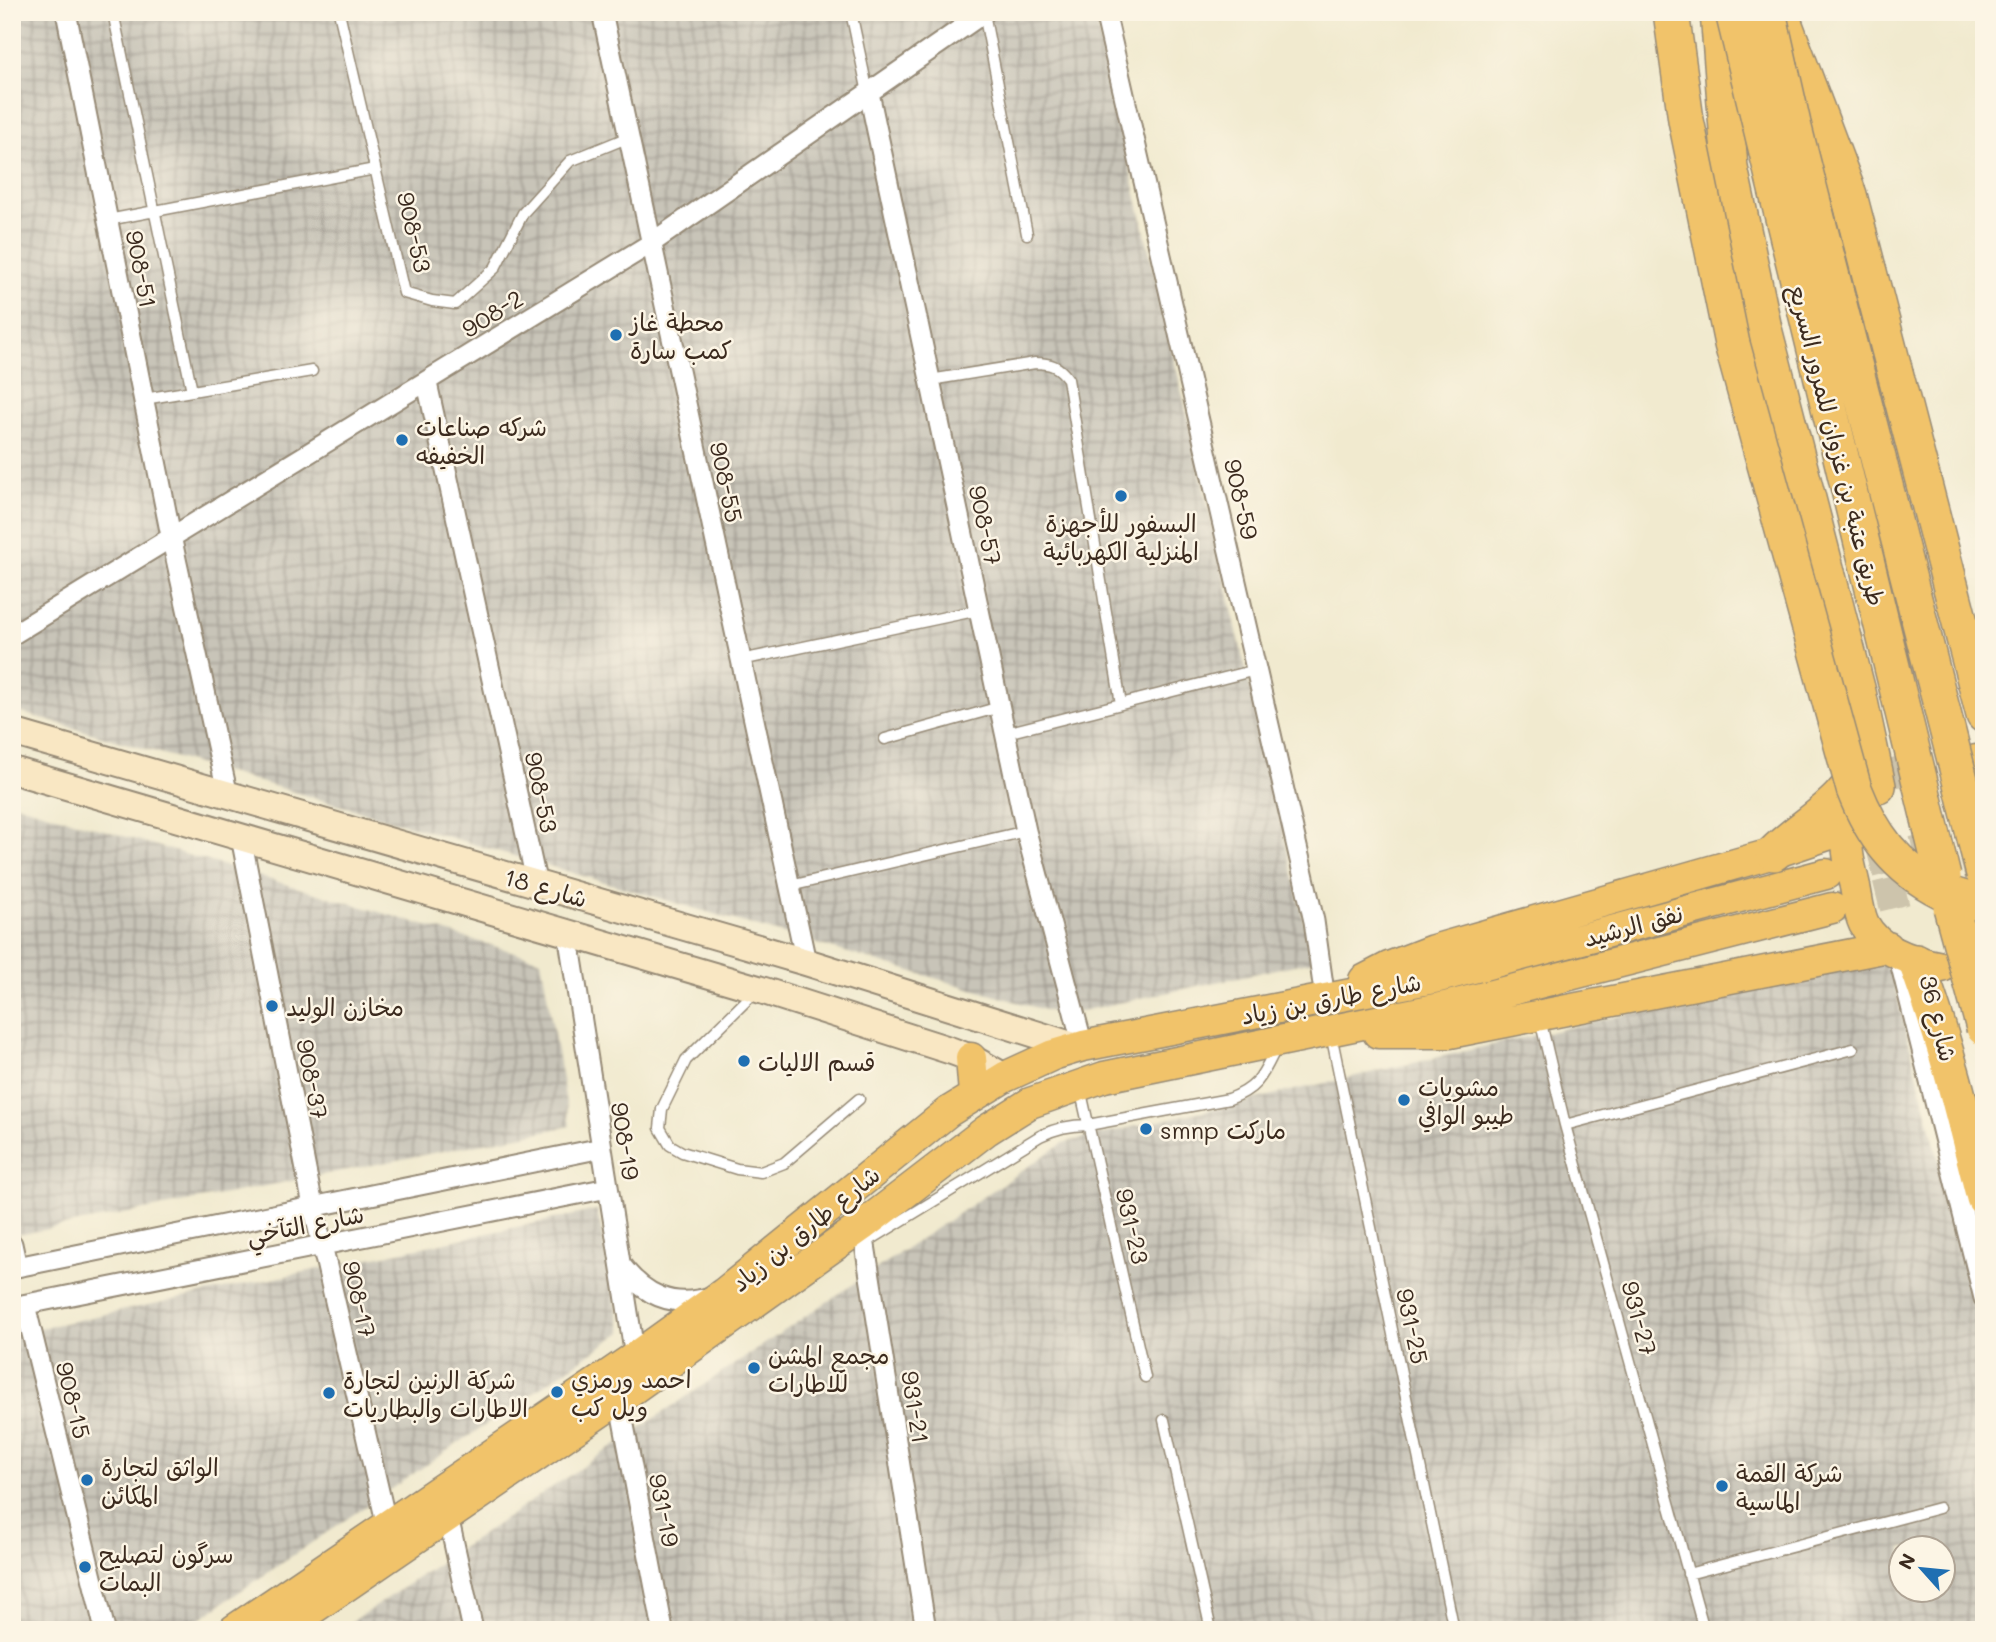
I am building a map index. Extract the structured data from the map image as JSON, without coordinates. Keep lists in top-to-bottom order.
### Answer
{
  "streets": {
    "highway": ["طريق عتبة بن غزوان للمرور السريع"],
    "main road": ["نفق الرشيد", "شارع طارق بن زياد"],
    "street": [
      "908-53",
      "908-51",
      "908-2",
      "908-55",
      "908-59",
      "908-57",
      "شارع 18",
      "شارع 36",
      "908-37",
      "908-19",
      "شارع التآخي",
      "908-17",
      "908-15",
      "931-21",
      "931-19"
    ],
    "lane": ["931-23", "931-27", "931-25"]
  },
  "crossings": [
    ["908-53", "908-2"],
    ["908-53", "908-55"],
    ["908-53", "شارع 18"],
    ["908-51", "908-2"],
    ["908-2", "908-55"],
    ["908-2", "908-57"],
    ["908-55", "شارع 18"],
    ["908-59", "شارع طارق بن زياد"],
    ["908-57", "شارع 18"],
    ["908-57", "شارع طارق بن زياد"],
    ["شارع 18", "شارع طارق بن زياد"],
    ["شارع 18", "908-37"],
    ["شارع 18", "908-19"],
    ["نفق الرشيد", "شارع طارق بن زياد"],
    ["شارع طارق بن زياد", "908-19"],
    ["شارع طارق بن زياد", "931-23"],
    ["شارع طارق بن زياد", "908-17"],
    ["شارع طارق بن زياد", "931-25"],
    ["شارع طارق بن زياد", "931-21"],
    ["شارع طارق بن زياد", "931-19"],
    ["908-37", "شارع التآخي"],
    ["908-37", "908-17"],
    ["908-19", "شارع التآخي"],
    ["شارع التآخي", "908-17"],
    ["شارع التآخي", "908-15"]
  ],
  "places": [
    "محطة غاز كمب سارة",
    "شركه صناعات الخفيفه",
    "البسفور للأجهزة المنزلية الكهربائية",
    "مخازن الوليد",
    "قسم الاليات",
    "مشويات طيبو الوافي",
    "smnp ماركت",
    "مجمع المشن للاطارات",
    "احمد ورمزي ويل كب",
    "شركة الرنين لتجارة الاطارات والبطاريات",
    "الواثق لتجارة المكائن",
    "شركة القمة الماسية",
    "سرگون لتصليح البمات"
  ],
  "north": "top left"
}
